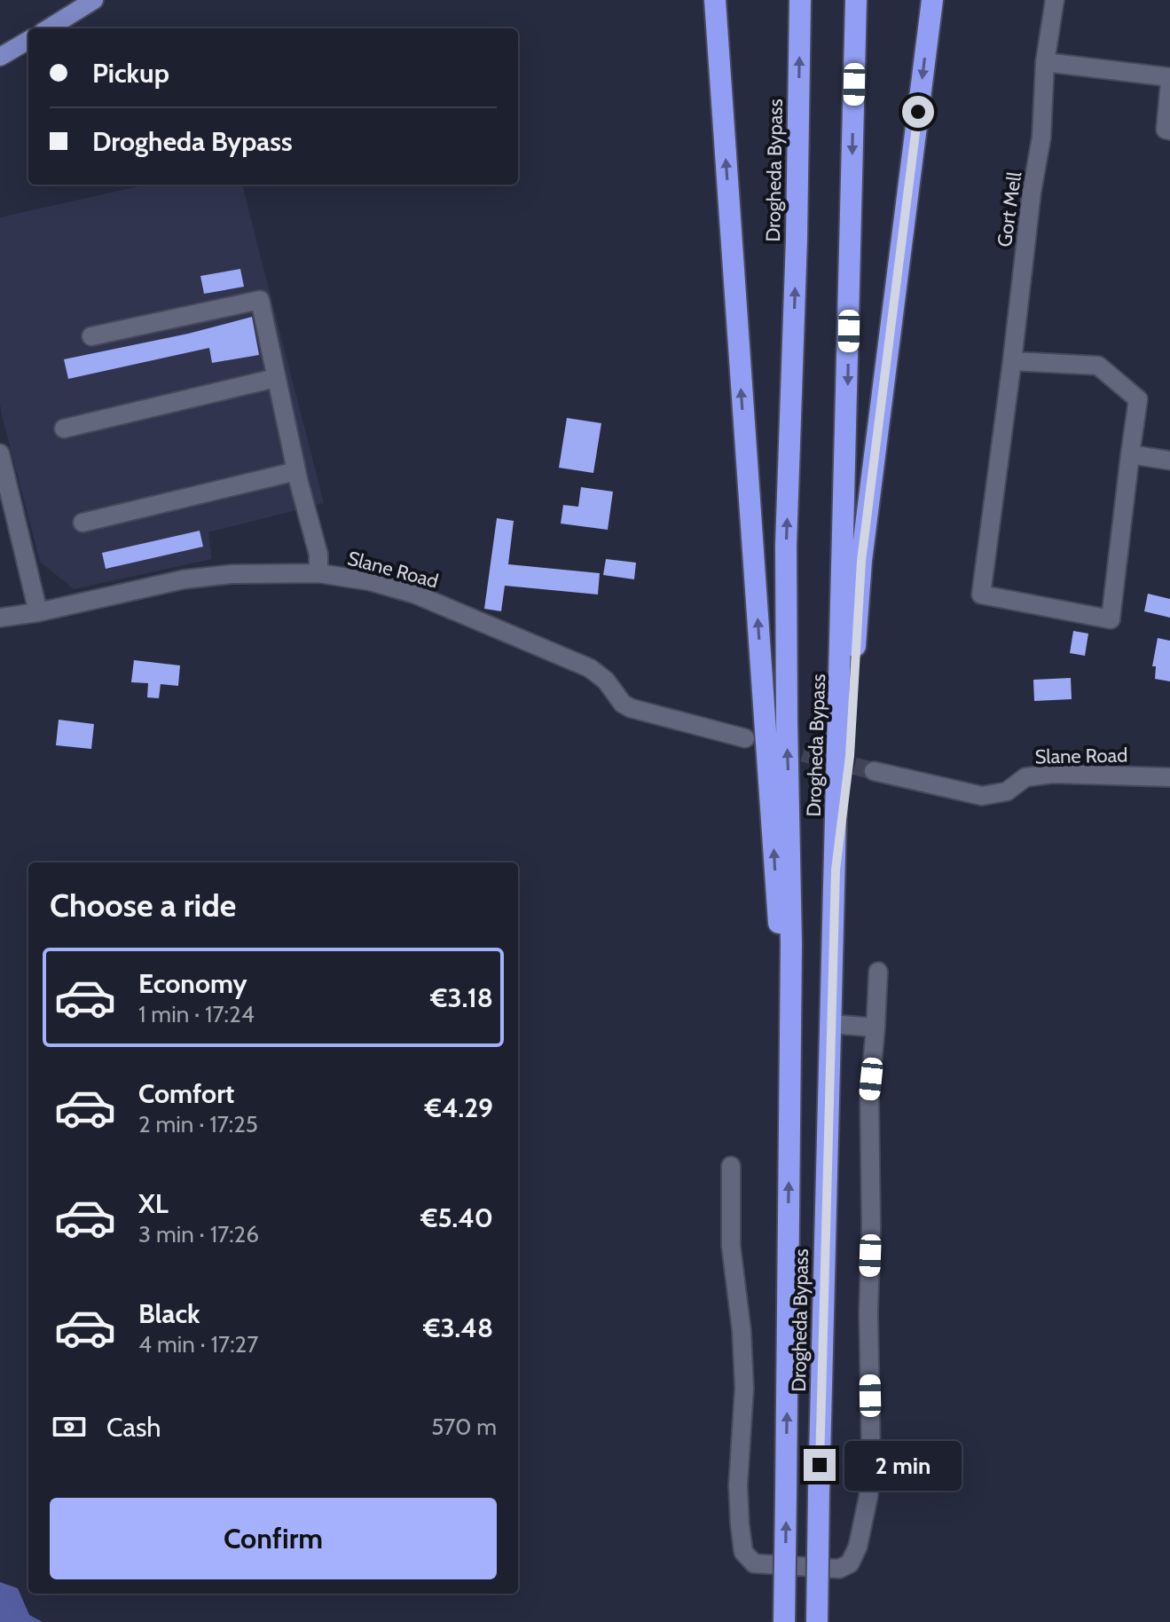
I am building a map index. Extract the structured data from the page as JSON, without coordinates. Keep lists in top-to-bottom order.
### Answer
{
  "streets": {
    "highway": ["Drogheda Bypass"],
    "street": ["Gort Mell", "Slane Road"]
  },
  "page": {
    "banner": ["Pickup", "Drogheda Bypass"],
    "heading": "Choose a ride",
    "list": [
      {
        "name": "Economy",
        "note": "1 min · 17:24",
        "value": "€3.18"
      },
      {
        "name": "Comfort",
        "note": "2 min · 17:25",
        "value": "€4.29"
      },
      {
        "name": "XL",
        "note": "3 min · 17:26",
        "value": "€5.40"
      },
      {
        "name": "Black",
        "note": "4 min · 17:27",
        "value": "€3.48"
      }
    ],
    "pay": ["Cash", "570 m"],
    "bubble": "2 min",
    "buttons": "Confirm"
  }
}
